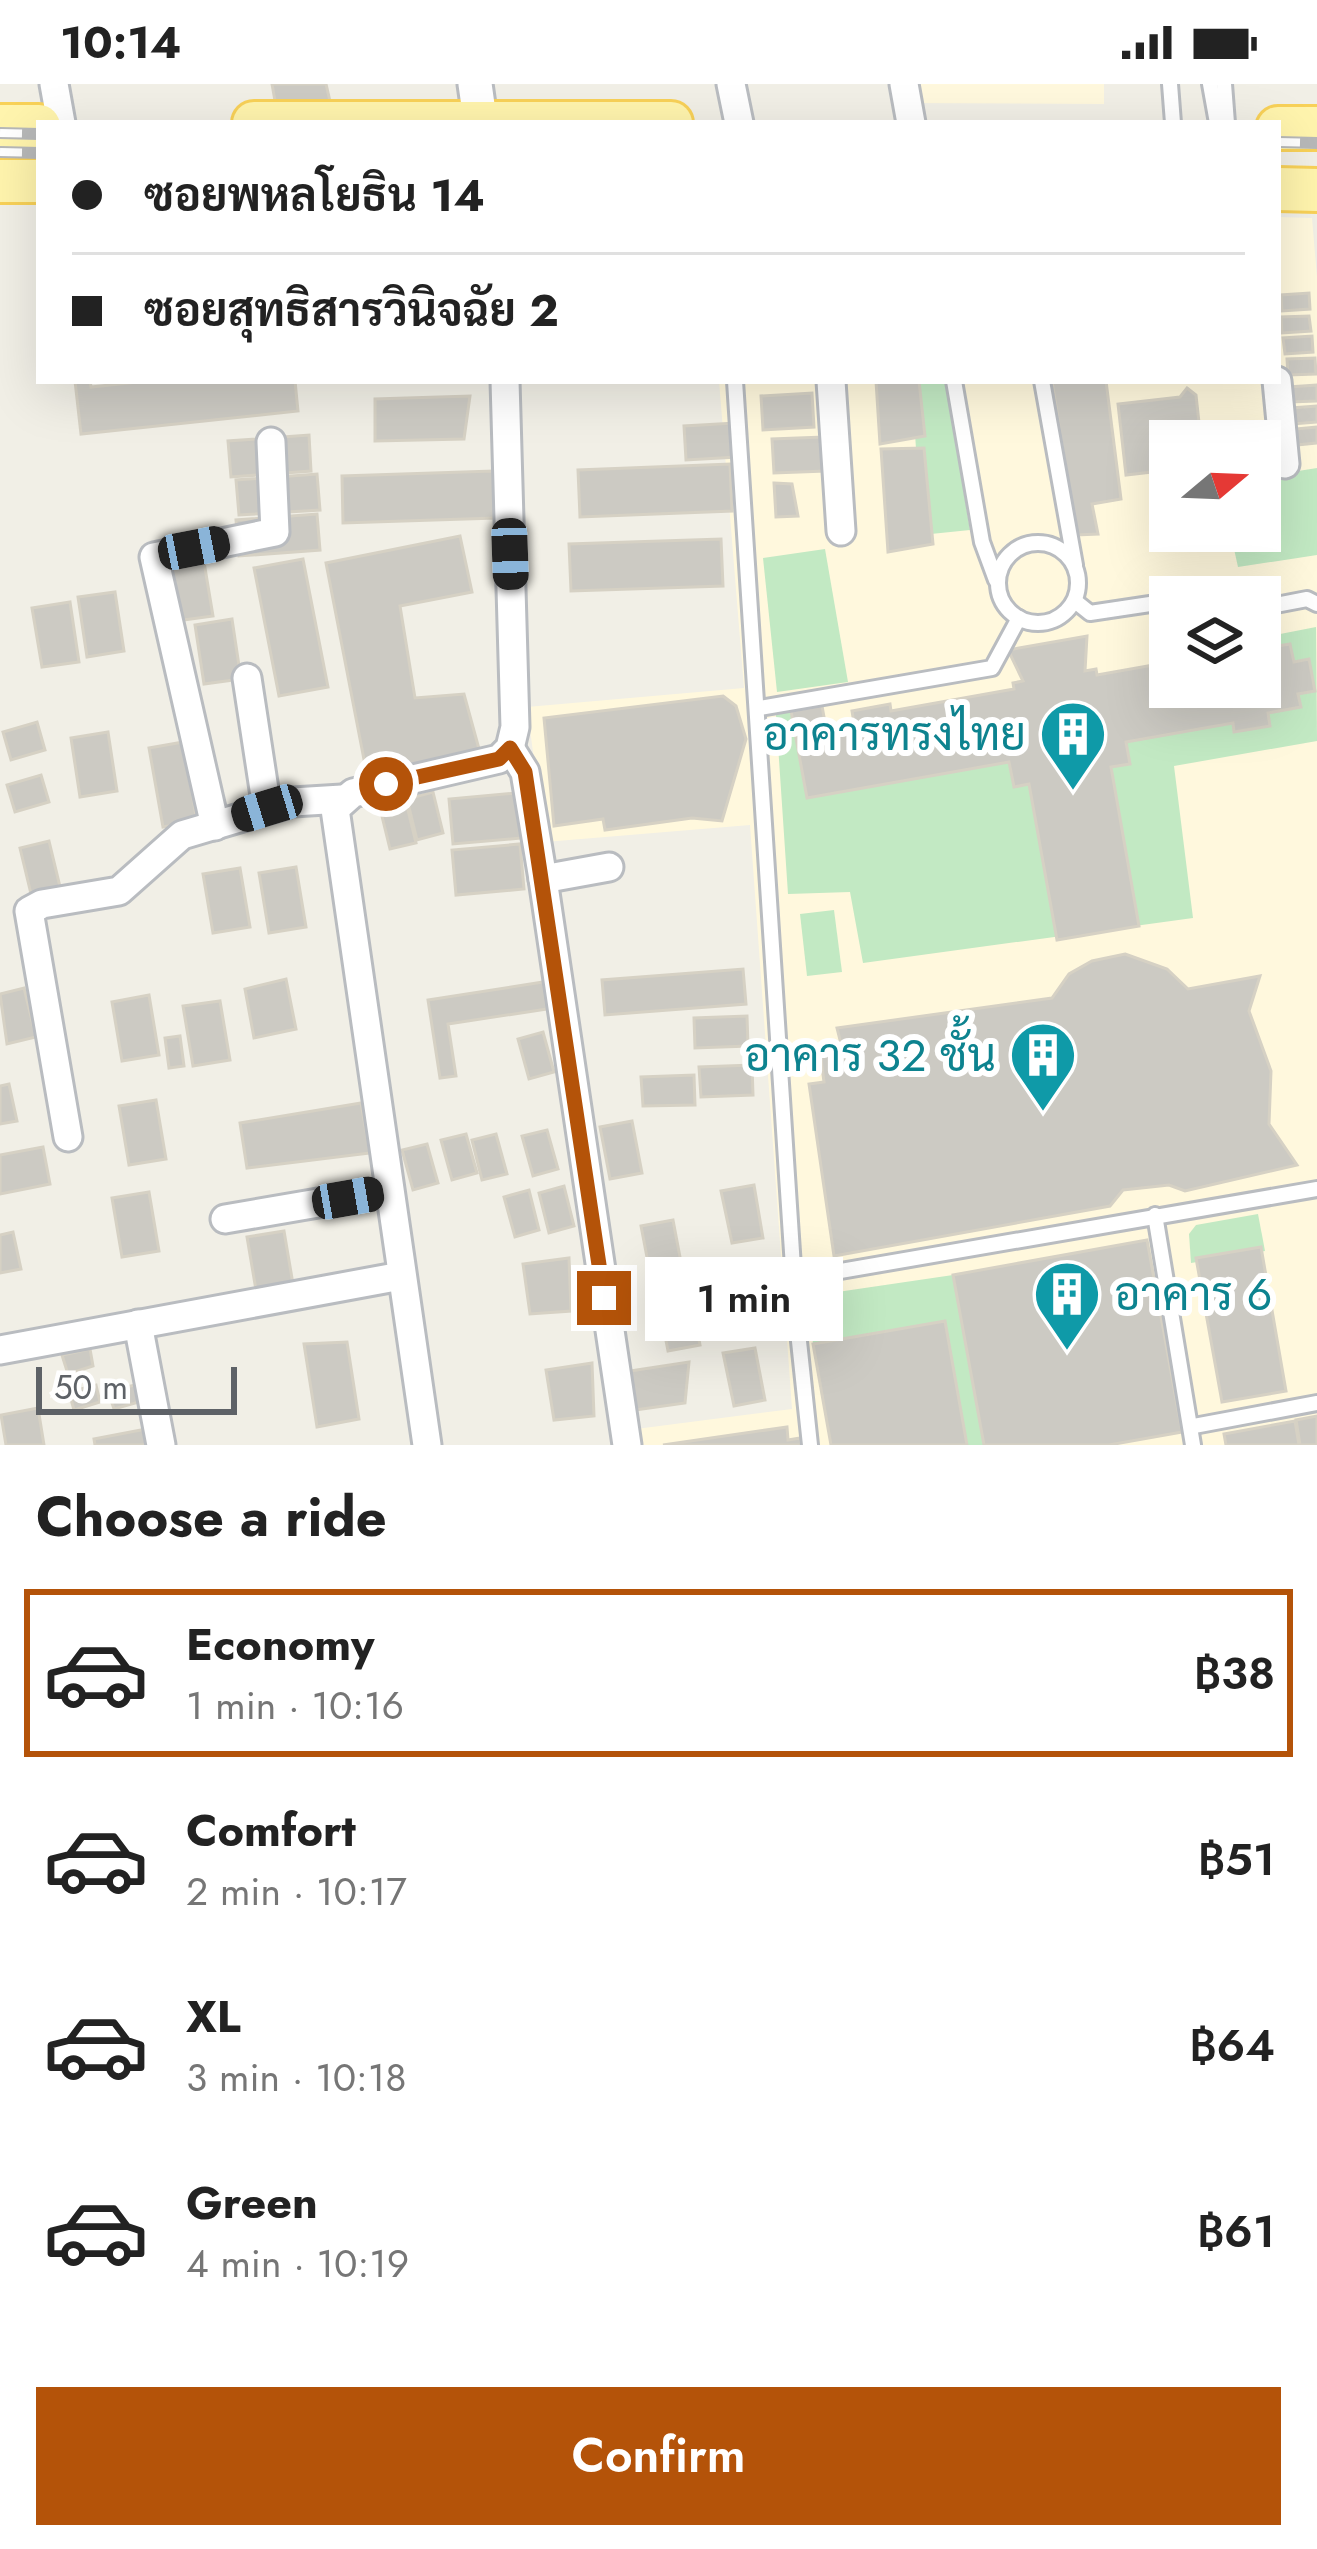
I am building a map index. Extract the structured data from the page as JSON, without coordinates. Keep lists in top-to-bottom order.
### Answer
{
  "places": {
    "building": ["อาคารทรงไทย", "อาคาร 32 ชั้น", "อาคาร 6"]
  },
  "scale_bar": "50 m",
  "north": "right",
  "page": {
    "status": "10:14",
    "banner": ["ซอยพหลโยธิน 14", "ซอยสุทธิสารวินิจฉัย 2"],
    "bubble": "1 min",
    "scale": "50 m",
    "heading": "Choose a ride",
    "list": [
      {
        "name": "Economy",
        "note": "1 min · 10:16",
        "value": "฿38"
      },
      {
        "name": "Comfort",
        "note": "2 min · 10:17",
        "value": "฿51"
      },
      {
        "name": "XL",
        "note": "3 min · 10:18",
        "value": "฿64"
      },
      {
        "name": "Green",
        "note": "4 min · 10:19",
        "value": "฿61"
      }
    ],
    "buttons": "Confirm"
  }
}
